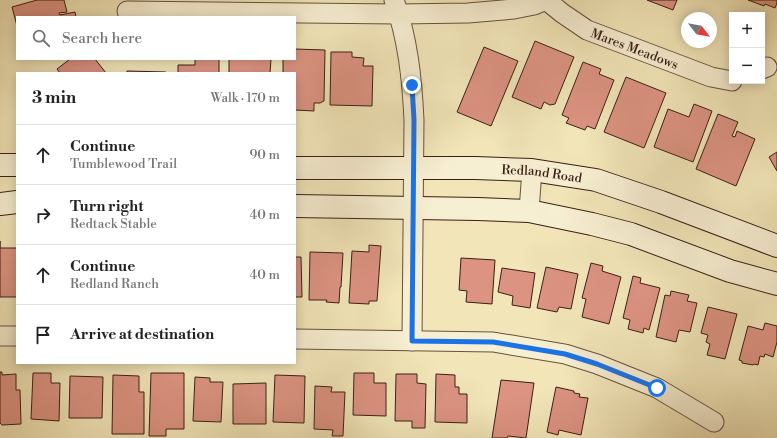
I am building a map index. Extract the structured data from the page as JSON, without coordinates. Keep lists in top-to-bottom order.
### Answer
{
  "streets": {
    "main road": ["Redland Road"],
    "street": ["Mares Meadows"]
  },
  "north": "bottom right",
  "page": {
    "map_buttons": ["+", "−"],
    "search": "Search here",
    "heading": ["3 min", "Walk · 170 m"],
    "list": [
      ["Continue", "Tumblewood Trail", "90 m"],
      ["Turn right", "Redtack Stable", "40 m"],
      ["Continue", "Redland Ranch", "40 m"],
      "Arrive at destination"
    ]
  }
}
